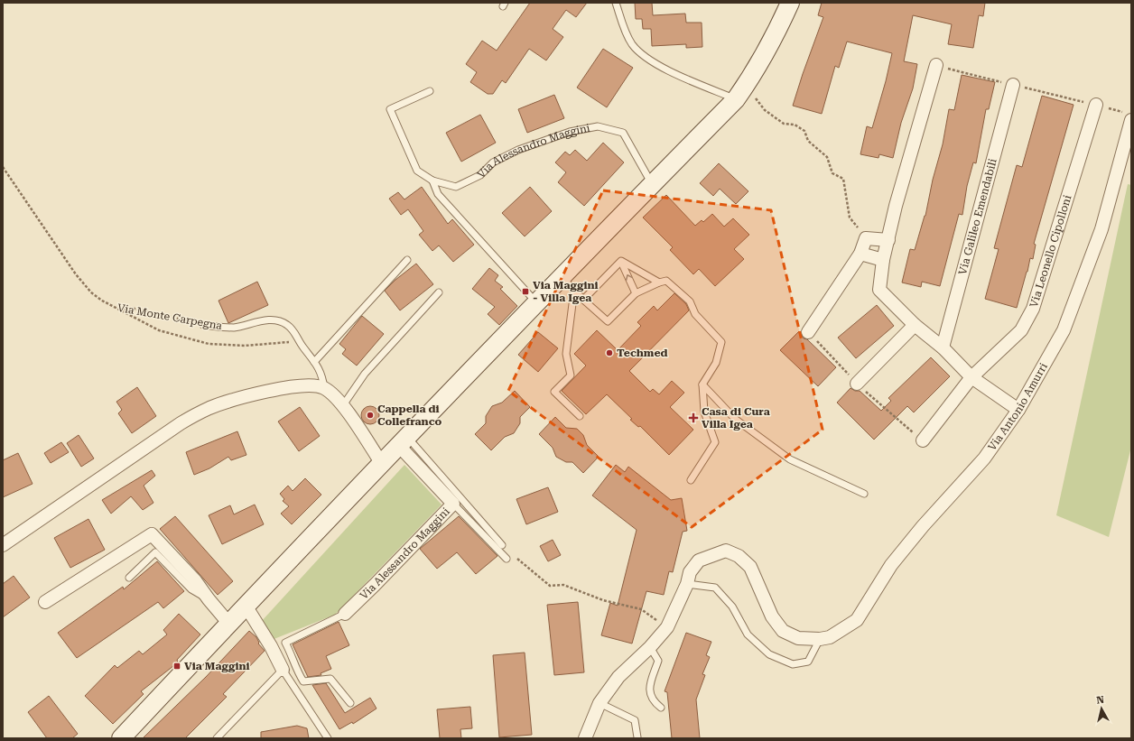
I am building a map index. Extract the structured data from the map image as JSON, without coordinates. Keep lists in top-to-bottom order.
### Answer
{
  "streets": {
    "street": [
      "Via Alessandro Maggini",
      "Via Galileo Emendabili",
      "Via Leonello Cipolloni",
      "Via Antonio Amurri"
    ],
    "lane": ["Via Monte Carpegna"]
  },
  "places": {
    "transit": ["Via Maggini - Villa Igea", "Via Maggini"],
    "other": ["Techmed", "Cappella di Collefranco"],
    "health": ["Casa di Cura Villa Igea"]
  },
  "north": "top"
}
